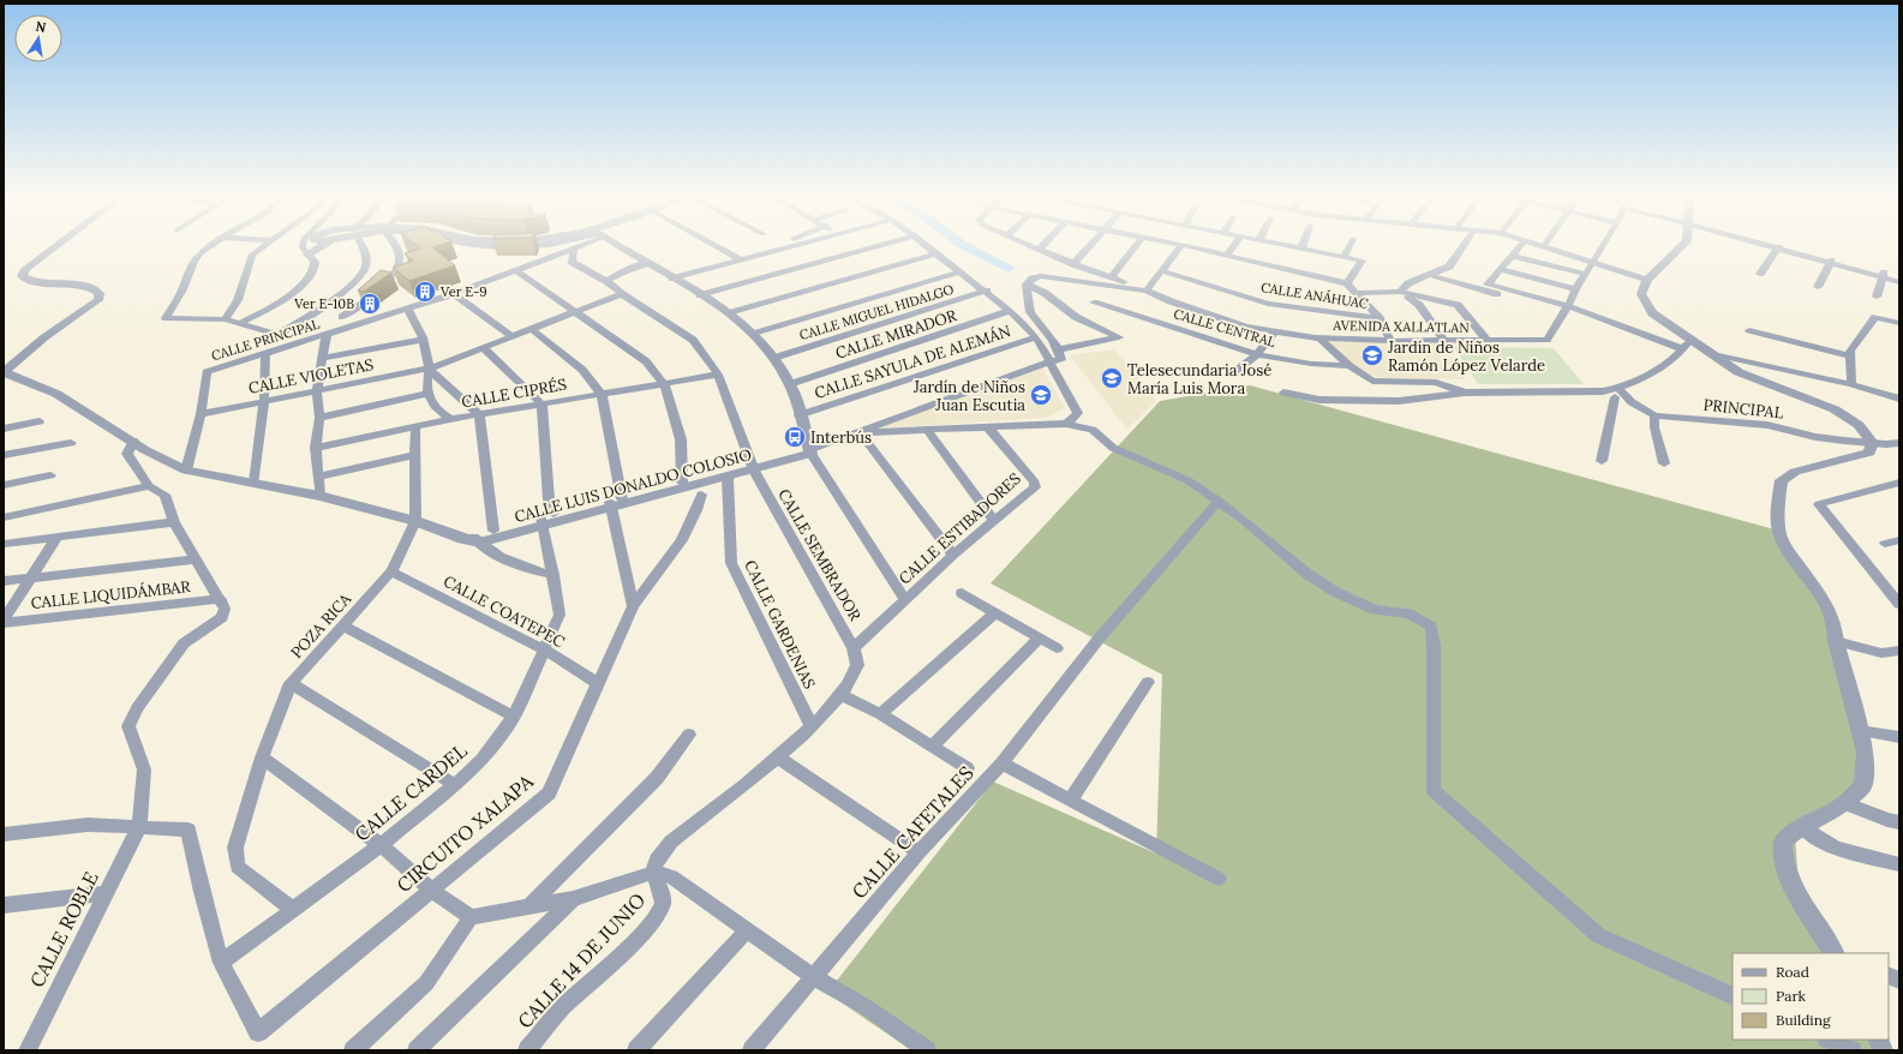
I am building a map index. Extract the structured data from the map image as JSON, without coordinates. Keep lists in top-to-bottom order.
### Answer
{
  "streets": {
    "street": [
      "CALLE ANÁHUAC",
      "CALLE MIGUEL HIDALGO",
      "AVENIDA XALLATLAN",
      "CALLE CENTRAL",
      "CALLE MIRADOR",
      "CALLE PRINCIPAL",
      "CALLE SAYULA DE ALEMÁN",
      "CALLE VIOLETAS",
      "CALLE CIPRÉS",
      "PRINCIPAL",
      "CALLE LUIS DONALDO COLOSIO",
      "CALLE ESTIBADORES",
      "CALLE SEMBRADOR",
      "CALLE LIQUIDÁMBAR",
      "CALLE COATEPEC",
      "CALLE GARDENIAS",
      "POZA RICA",
      "CALLE CARDEL",
      "CALLE CAFETALES",
      "CIRCUITO XALAPA",
      "CALLE ROBLE",
      "CALLE 14 DE JUNIO"
    ]
  },
  "crossings": [
    ["CALLE PRINCIPAL", "CALLE VIOLETAS"],
    ["CALLE PRINCIPAL", "CALLE SEMBRADOR"],
    ["CALLE VIOLETAS", "CALLE SEMBRADOR"],
    ["CALLE CIPRÉS", "CALLE SEMBRADOR"],
    ["CALLE CIPRÉS", "CALLE CARDEL"],
    ["CALLE LUIS DONALDO COLOSIO", "CALLE SEMBRADOR"],
    ["CALLE LUIS DONALDO COLOSIO", "CALLE GARDENIAS"],
    ["CALLE LUIS DONALDO COLOSIO", "CALLE CARDEL"],
    ["CALLE ESTIBADORES", "CALLE SEMBRADOR"],
    ["CALLE COATEPEC", "POZA RICA"],
    ["CALLE COATEPEC", "CALLE CARDEL"],
    ["CALLE COATEPEC", "CIRCUITO XALAPA"],
    ["POZA RICA", "CALLE CARDEL"],
    ["CALLE CARDEL", "CIRCUITO XALAPA"]
  ],
  "places": {
    "building": ["Ver E-9", "Ver E-10B"],
    "school or university": ["Jardín de Niños Ramón López Velarde", "Telesecundaria José María Luis Mora", "Jardín de Niños Juan Escutia"],
    "bus stop": ["Interbús"]
  },
  "legend": ["Road", "Park", "Building"],
  "north": "top"
}
